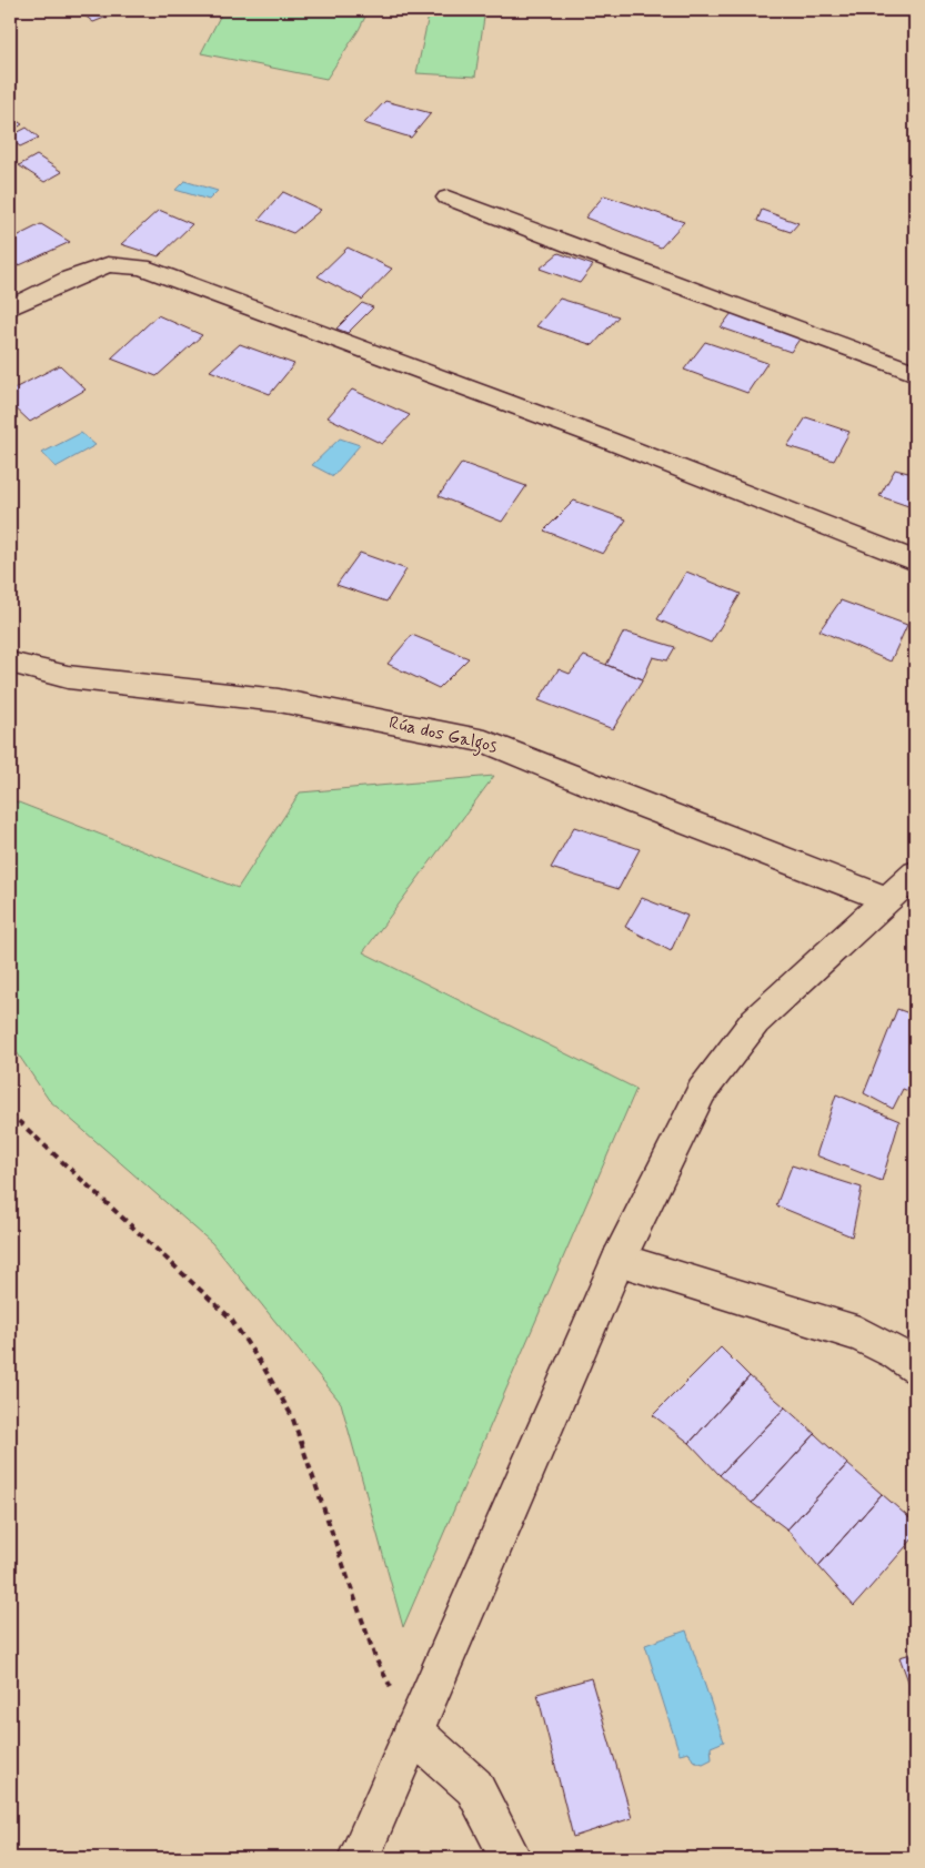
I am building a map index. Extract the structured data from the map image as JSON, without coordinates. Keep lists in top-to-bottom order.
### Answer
{
  "streets": {
    "street": ["Rúa dos Galgos"]
  }
}
